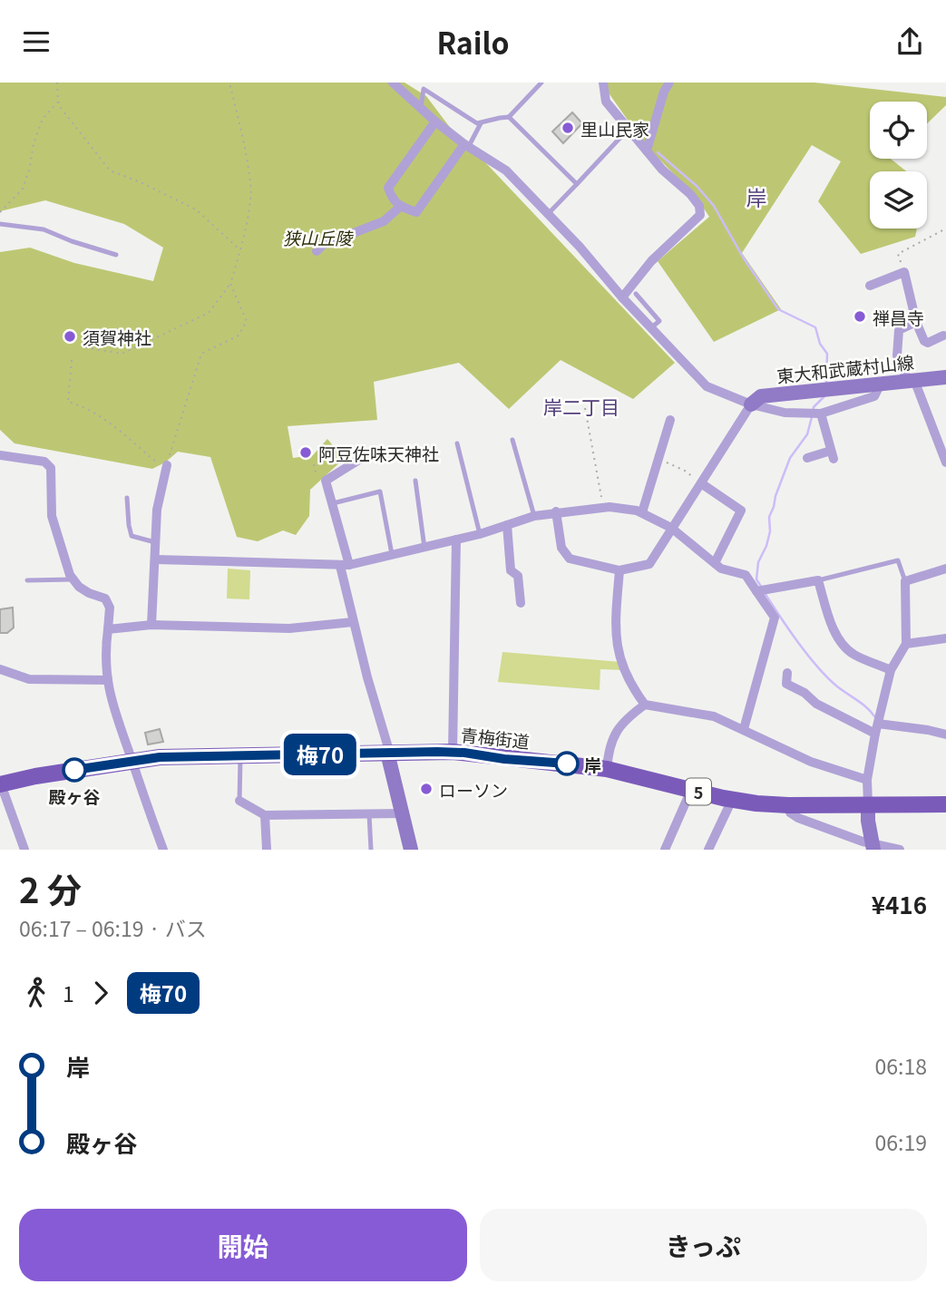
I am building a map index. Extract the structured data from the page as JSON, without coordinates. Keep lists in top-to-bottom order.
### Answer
{
  "streets": {
    "main road": ["青梅街道", "5"],
    "street": ["東大和武蔵村山線"]
  },
  "districts": ["岸", "岸二丁目"],
  "parks": ["狭山丘陵"],
  "places": [
    "里山民家",
    "禅昌寺",
    "須賀神社",
    "阿豆佐味天神社",
    "岸",
    "殿ヶ谷",
    "ローソン"
  ],
  "lines": ["bus line 梅70"],
  "page": {
    "header": "Railo",
    "on_map": "梅70",
    "heading": ["2 分", "06:17 – 06:19 · バス", "¥416"],
    "legs": ["1", "梅70"],
    "list": [
      {
        "name": "岸",
        "value": "06:18"
      },
      {
        "name": "殿ヶ谷",
        "value": "06:19"
      }
    ],
    "buttons": ["開始", "きっぷ"]
  }
}
